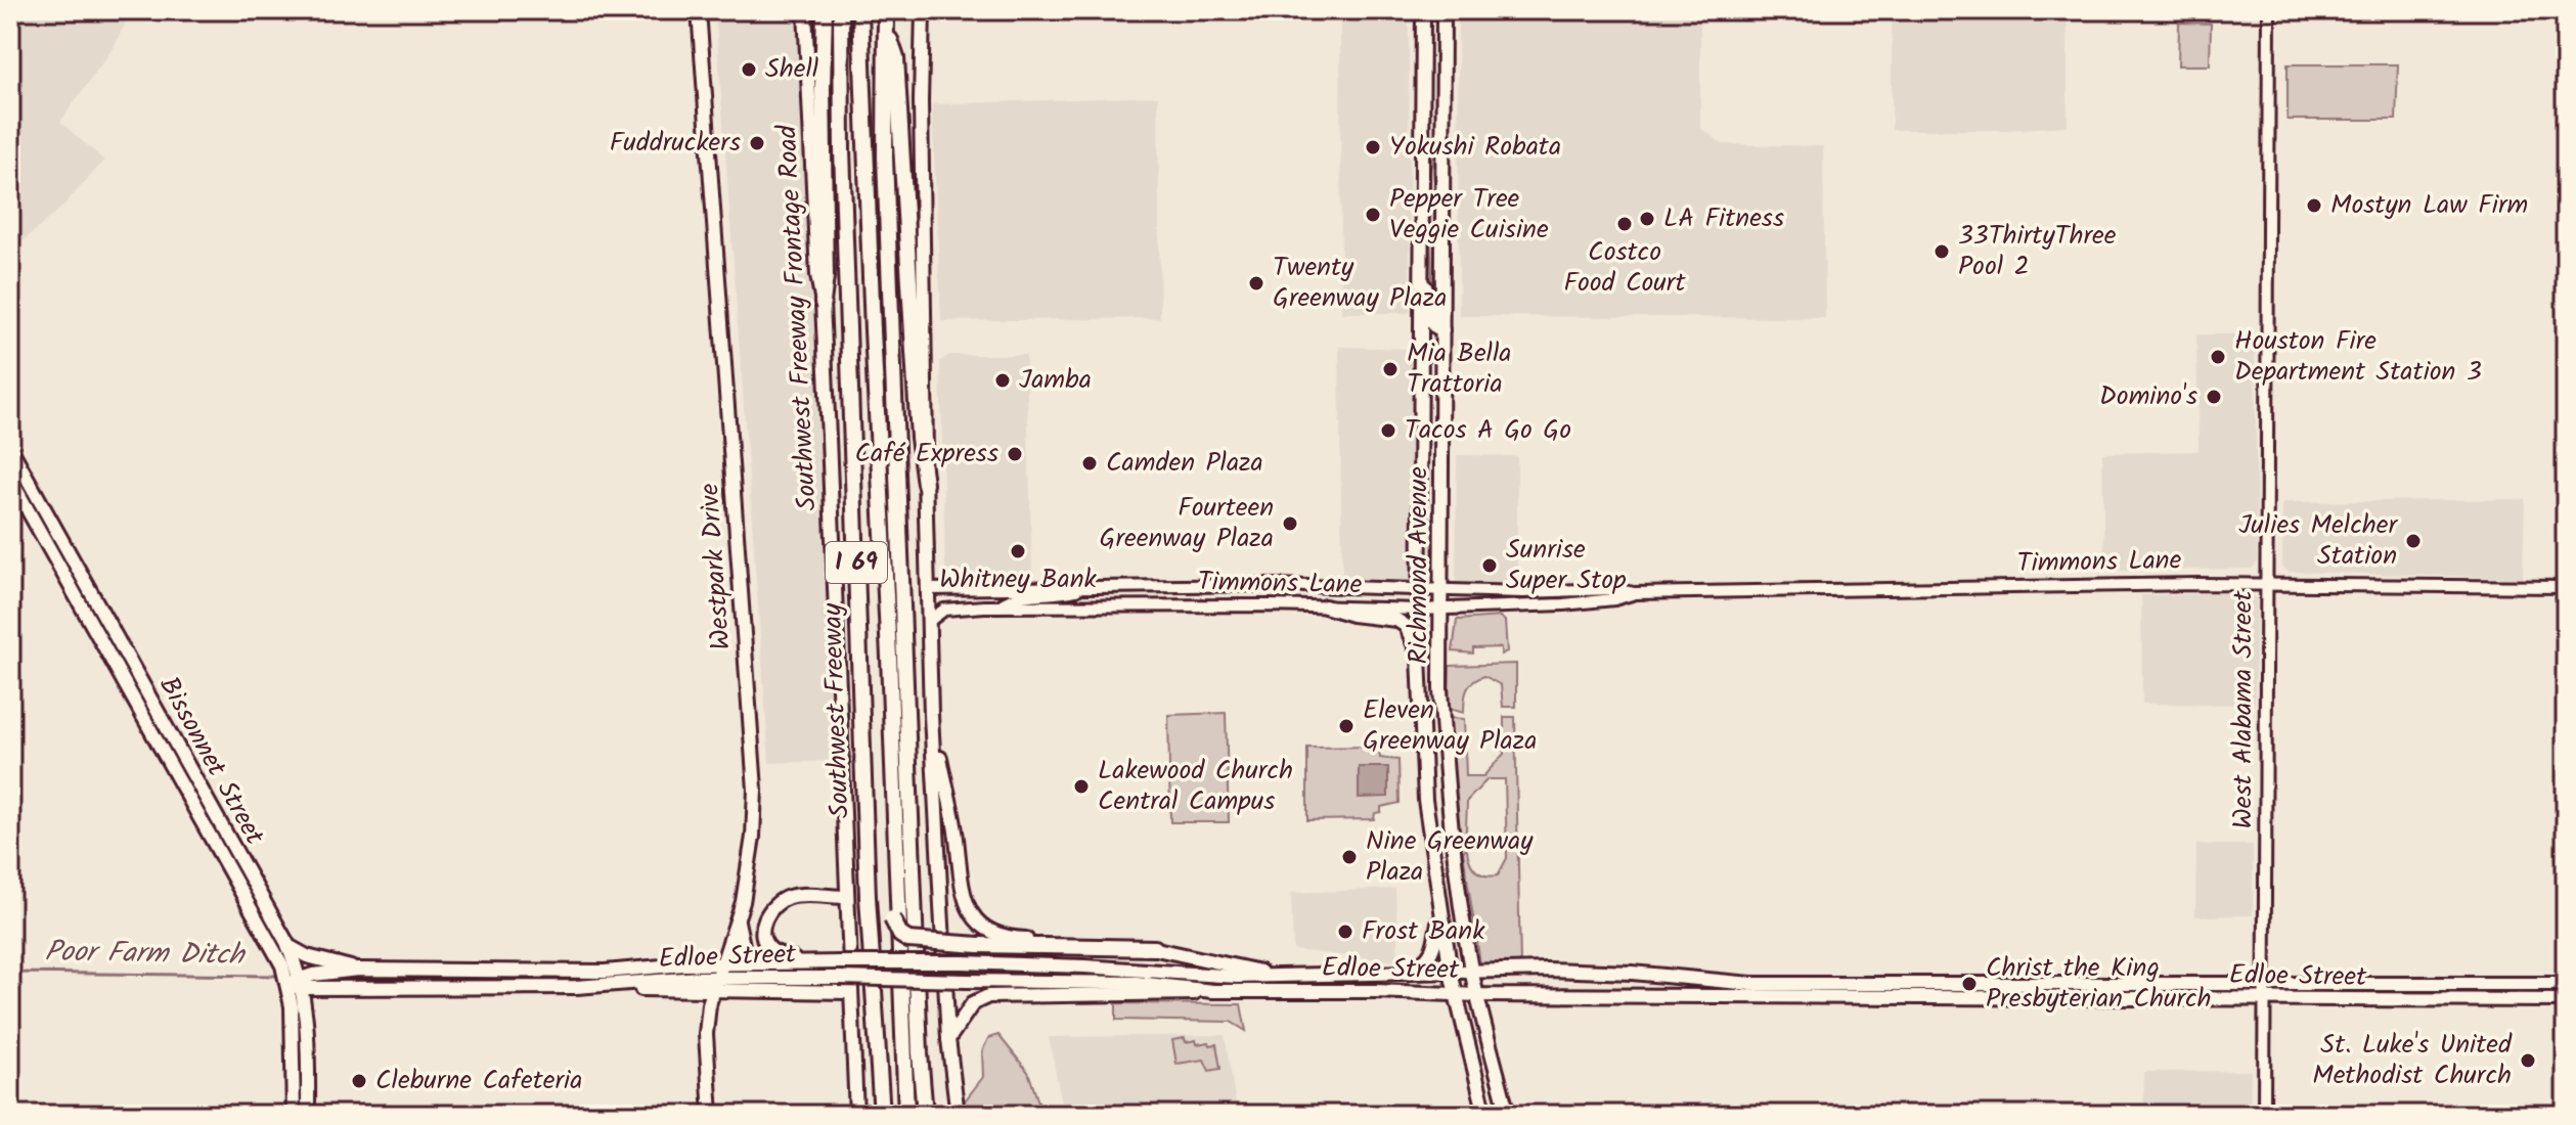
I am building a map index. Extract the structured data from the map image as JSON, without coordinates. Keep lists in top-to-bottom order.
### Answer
{
  "streets": {
    "highway": ["I 69", "Southwest Freeway"],
    "main road": [
      "Southwest Freeway Frontage Road",
      "Richmond Avenue",
      "Westpark Drive",
      "Bissonnet Street",
      "Edloe Street"
    ],
    "street": ["Timmons Lane", "West Alabama Street"]
  },
  "crossings": [
    ["Timmons Lane", "Richmond Avenue"],
    ["Timmons Lane", "West Alabama Street"],
    ["Richmond Avenue", "Edloe Street"],
    ["Westpark Drive", "Edloe Street"],
    ["West Alabama Street", "Edloe Street"],
    ["Bissonnet Street", "Edloe Street"]
  ],
  "water": ["Poor Farm Ditch"],
  "places": [
    "Shell",
    "Fuddruckers",
    "Yokushi Robata",
    "Mostyn Law Firm",
    "Pepper Tree Veggie Cuisine",
    "LA Fitness",
    "Costco Food Court",
    "33ThirtyThree Pool 2",
    "Twenty Greenway Plaza",
    "Houston Fire Department Station 3",
    "Mia Bella Trattoria",
    "Jamba",
    "Domino's",
    "Tacos A Go Go",
    "Café Express",
    "Camden Plaza",
    "Fourteen Greenway Plaza",
    "Julies Melcher Station",
    "Whitney Bank",
    "Sunrise Super Stop",
    "Eleven Greenway Plaza",
    "Lakewood Church Central Campus",
    "Nine Greenway Plaza",
    "Frost Bank",
    "Christ the King Presbyterian Church",
    "St. Luke's United Methodist Church",
    "Cleburne Cafeteria"
  ]
}
